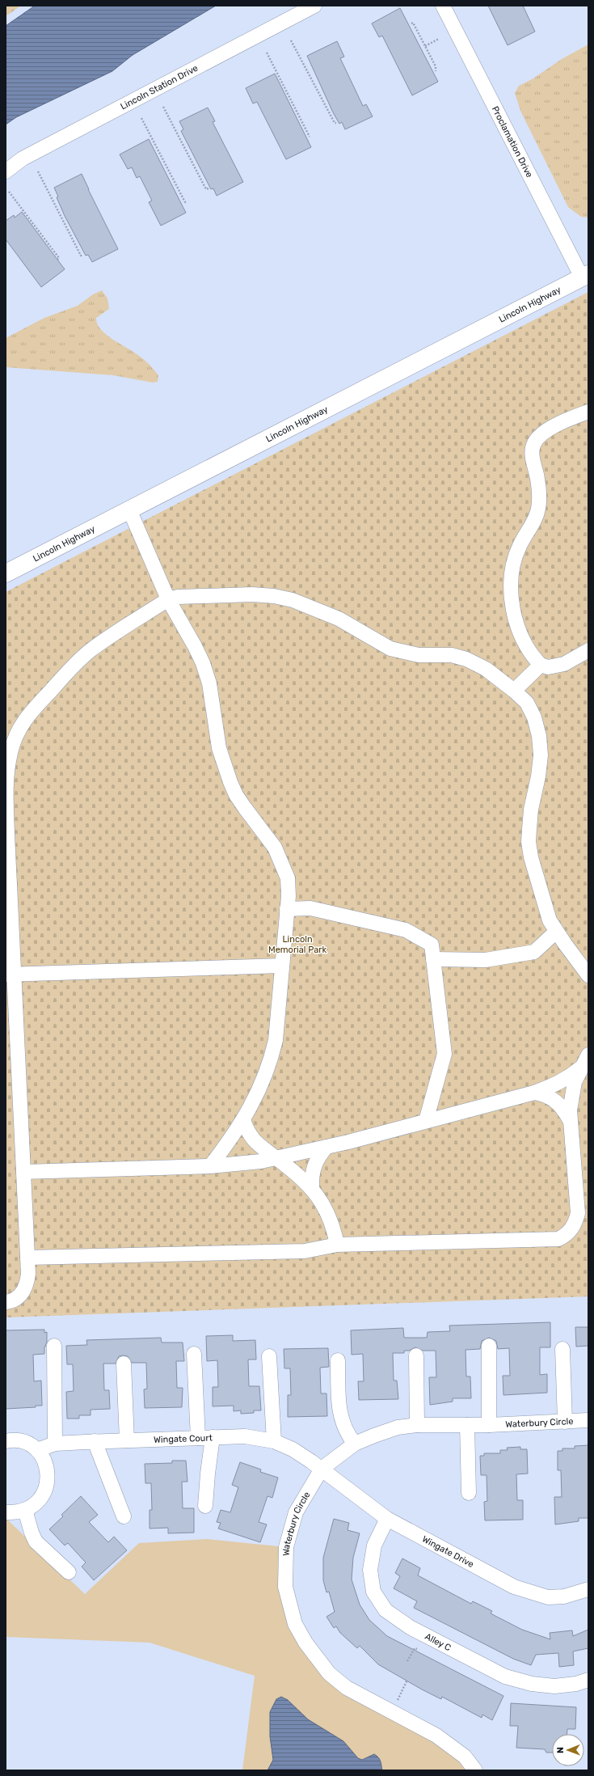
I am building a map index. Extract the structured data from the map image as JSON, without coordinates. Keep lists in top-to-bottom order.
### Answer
{
  "streets": {
    "main road": ["Lincoln Highway"],
    "street": [
      "Lincoln Station Drive",
      "Proclamation Drive",
      "Waterbury Circle",
      "Wingate Court",
      "Wingate Drive",
      "Alley C"
    ]
  },
  "crossings": [
    ["Proclamation Drive", "Lincoln Highway"],
    ["Waterbury Circle", "Wingate Court"],
    ["Waterbury Circle", "Wingate Drive"],
    ["Wingate Court", "Wingate Drive"],
    ["Wingate Drive", "Alley C"]
  ],
  "parks": ["Lincoln Memorial Park"],
  "north": "left"
}
